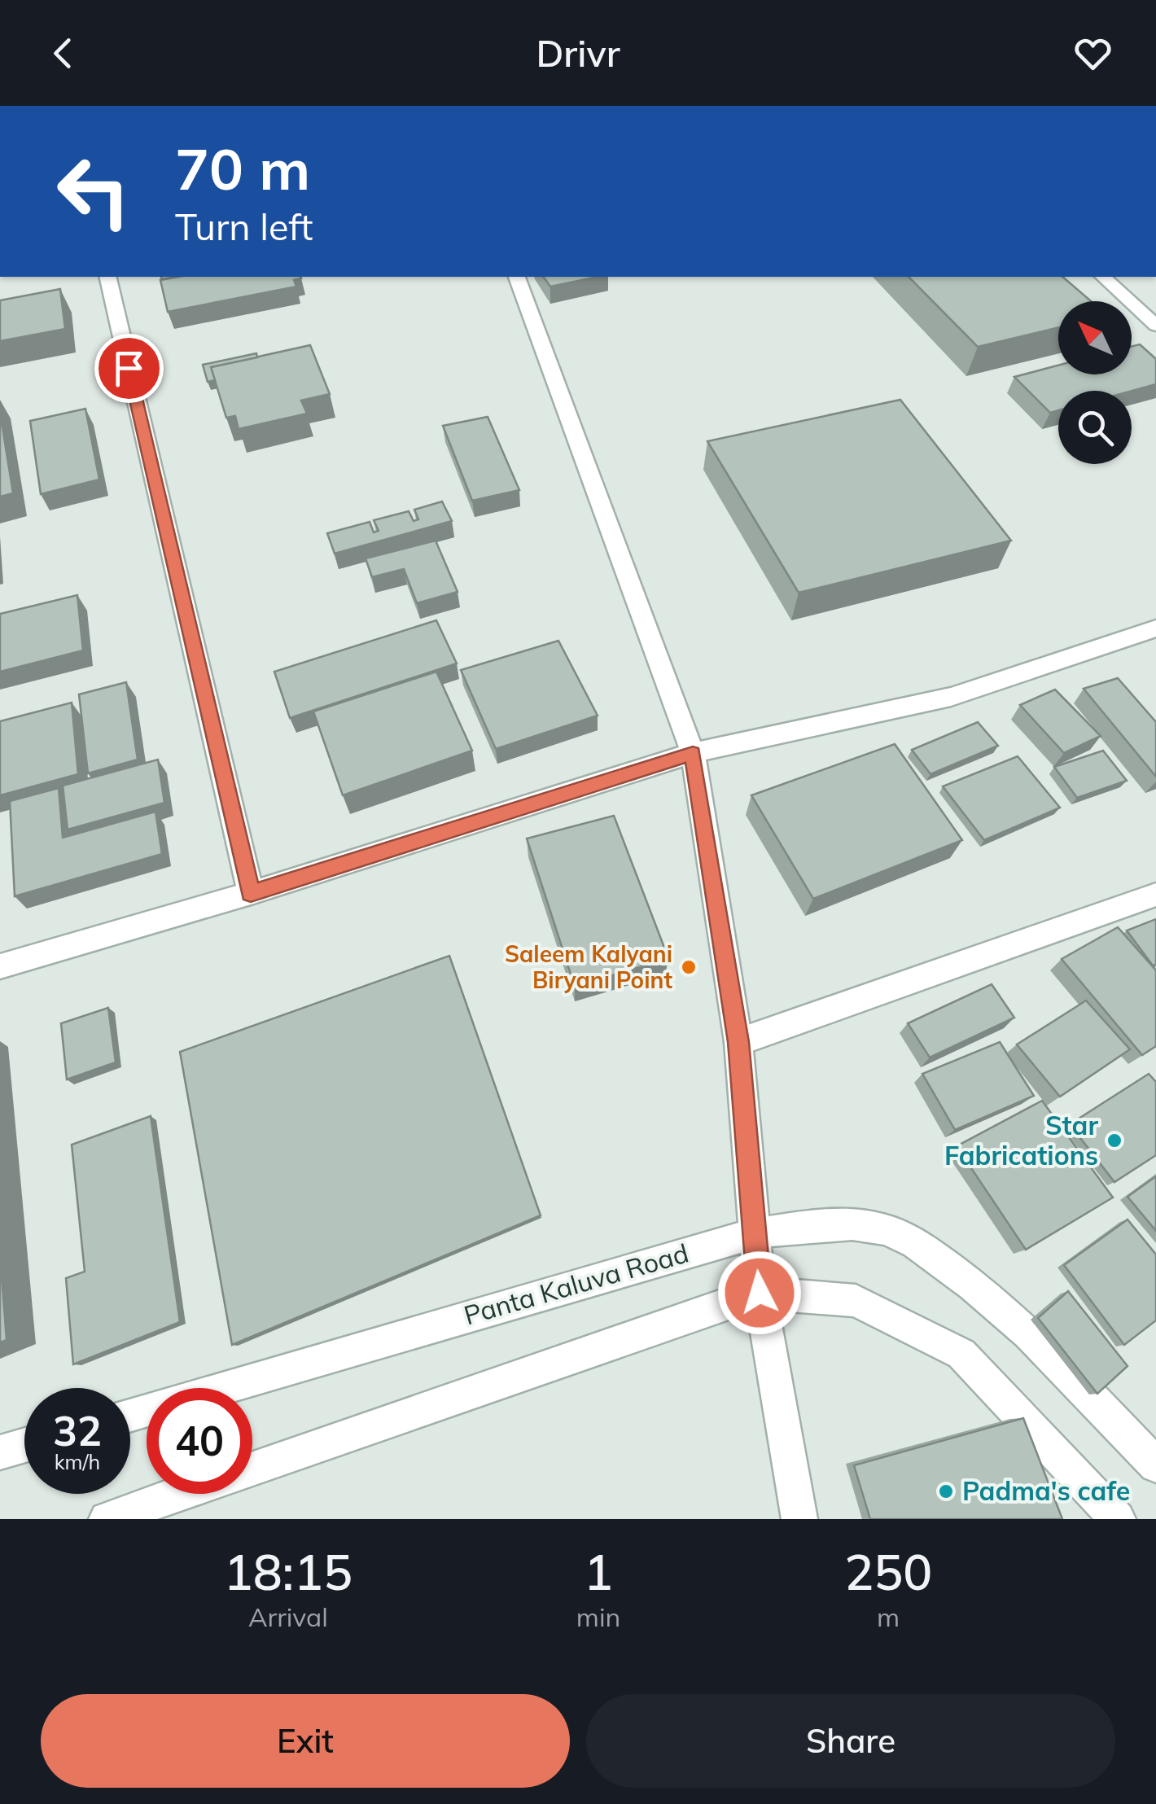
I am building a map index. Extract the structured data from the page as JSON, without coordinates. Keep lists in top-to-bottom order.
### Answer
{
  "streets": {
    "street": ["Panta Kaluva Road"]
  },
  "places": ["Saleem Kalyani Biryani Point", "Star Fabrications", "Padma's cafe"],
  "north": "top left",
  "page": {
    "header": "Drivr",
    "turn": ["70 m", "Turn left"],
    "speed": "32 km/h",
    "limit": "40",
    "eta": [
      "18:15",
      "Arrival",
      "1",
      "min",
      "250",
      "m"
    ],
    "buttons": ["Exit", "Share"]
  }
}
